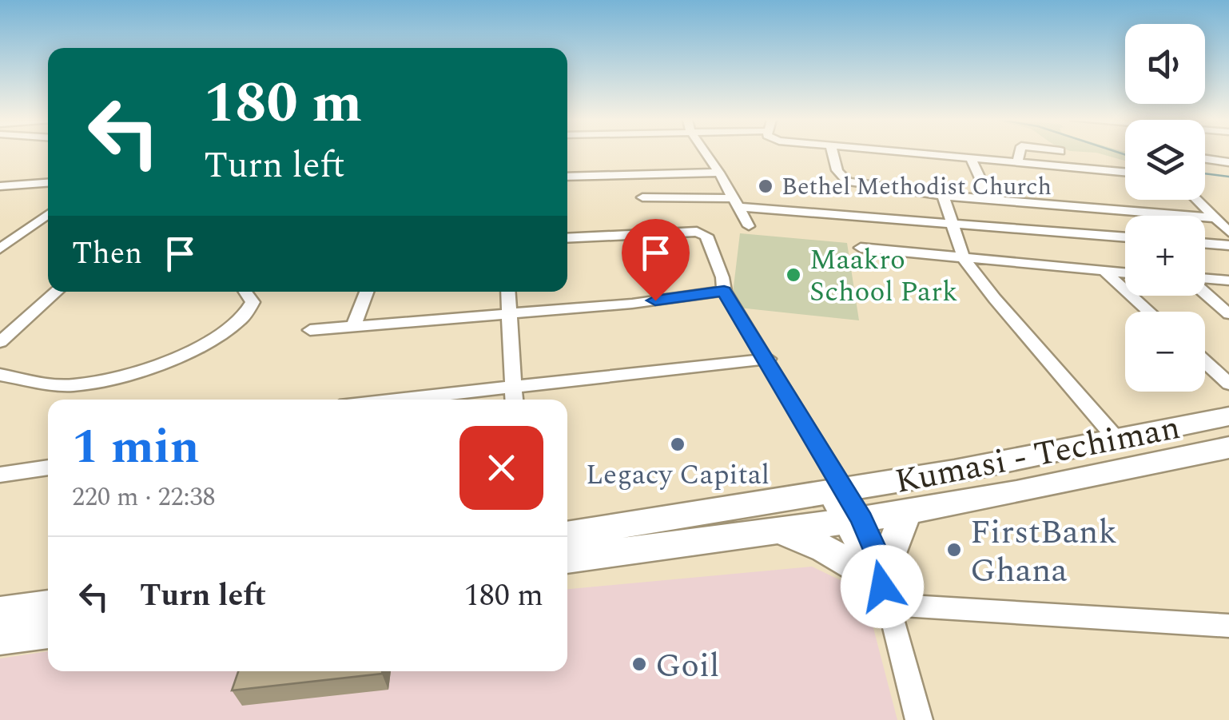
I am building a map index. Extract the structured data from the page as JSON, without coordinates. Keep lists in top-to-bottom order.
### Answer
{
  "streets": {
    "highway": ["Kumasi - Techiman"]
  },
  "places": [
    "Bethel Methodist Church",
    "Maakro School Park",
    "Legacy Capital",
    "FirstBank Ghana",
    "Goil"
  ],
  "page": {
    "map_buttons": ["+", "−"],
    "turn": ["180 m", "Turn left"],
    "then": "Then",
    "heading": ["1 min", "220 m · 22:38"],
    "list": [
      {
        "name": "Turn left",
        "value": "180 m"
      }
    ]
  }
}
